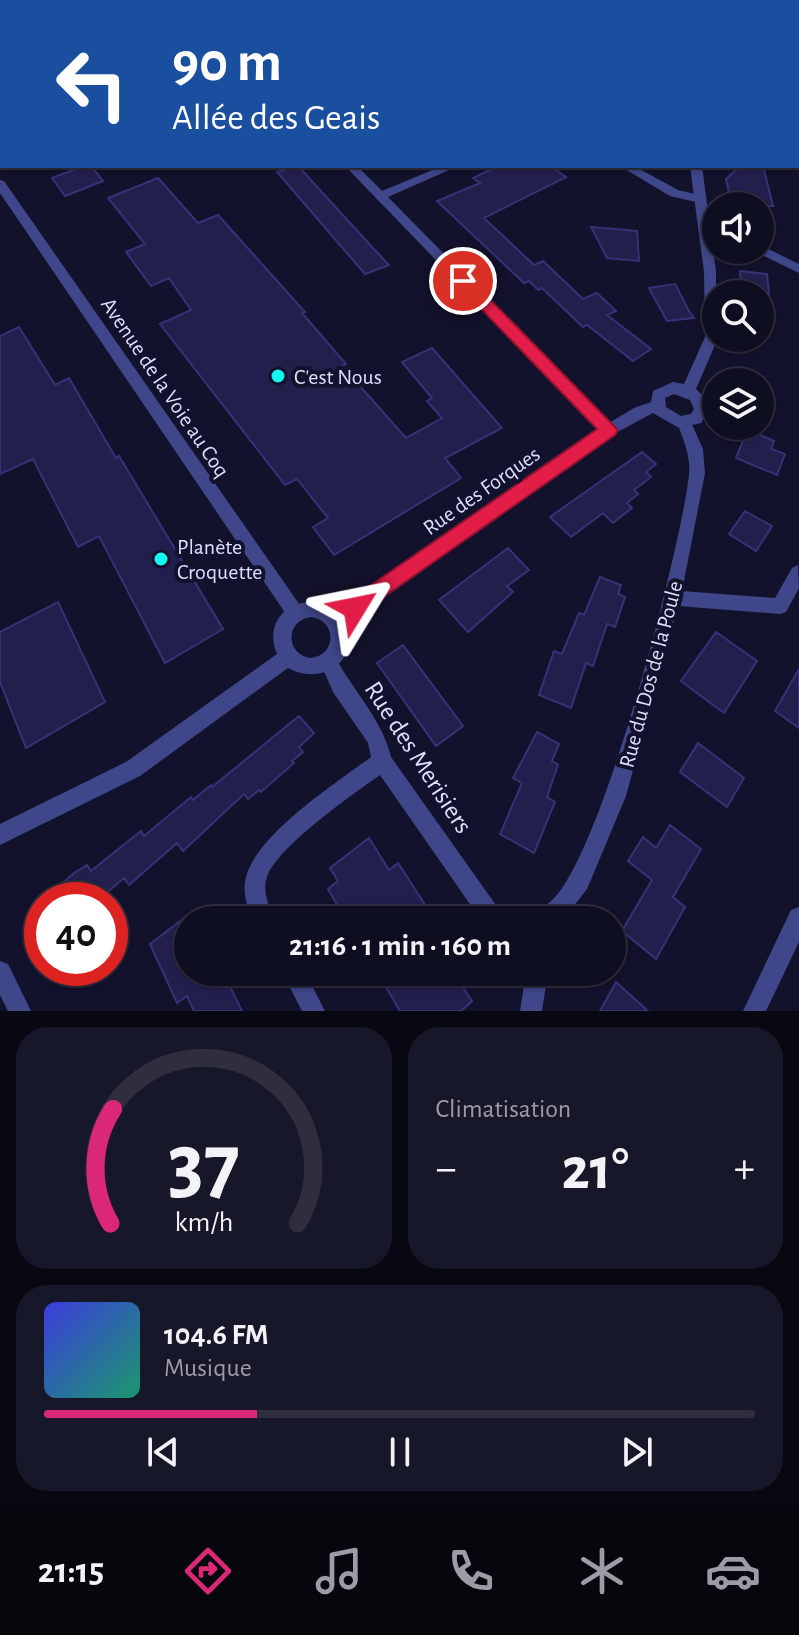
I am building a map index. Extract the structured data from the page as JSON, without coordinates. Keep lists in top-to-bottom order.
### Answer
{
  "streets": {
    "street": [
      "Avenue de la Voie au Coq",
      "Rue des Forques",
      "Rue du Dos de la Poule",
      "Rue des Merisiers"
    ]
  },
  "crossings": [
    ["Avenue de la Voie au Coq", "Rue des Forques"],
    ["Avenue de la Voie au Coq", "Rue des Merisiers"],
    ["Rue des Forques", "Rue du Dos de la Poule"],
    ["Rue des Forques", "Rue des Merisiers"]
  ],
  "places": ["C'est Nous", "Planète Croquette"],
  "page": {
    "turn": ["90 m", "Allée des Geais"],
    "limit": "40",
    "trip": "21:16 · 1 min · 160 m",
    "tile": "Climatisation",
    "heat": ["−", "21°", "+"],
    "song": ["104.6 FM", "Musique"],
    "tabs": "21:15",
    "gauge": ["37", "km/h"]
  }
}
